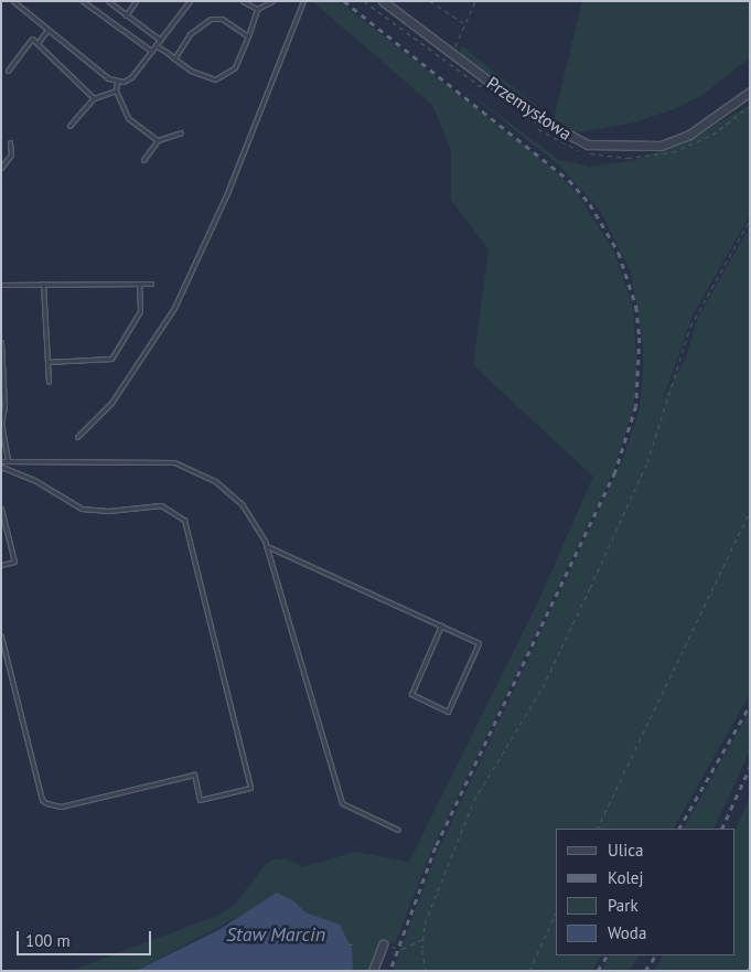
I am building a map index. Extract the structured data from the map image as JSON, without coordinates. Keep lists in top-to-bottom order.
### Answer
{
  "streets": {
    "street": ["Przemysłowa"]
  },
  "water": ["Staw Marcin"],
  "legend": [
    "Ulica",
    "Kolej",
    "Park",
    "Woda"
  ],
  "scale_bar": "100 m"
}
